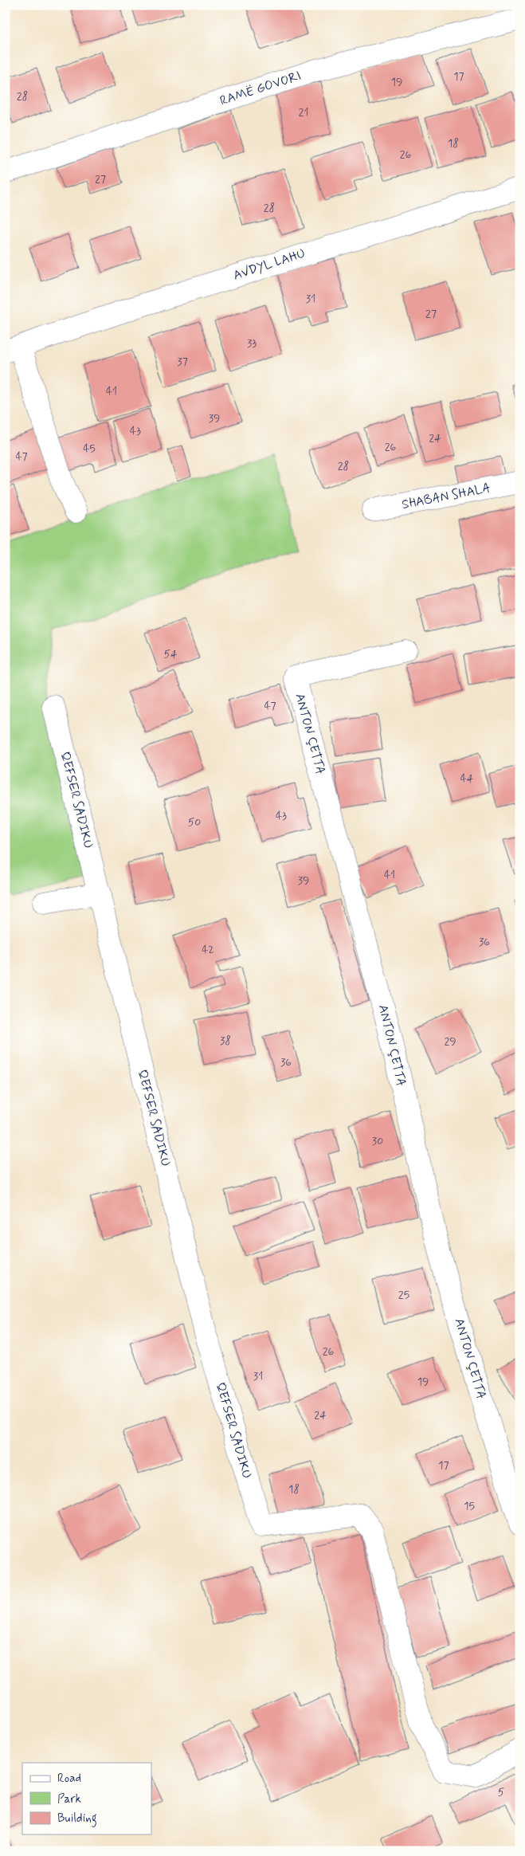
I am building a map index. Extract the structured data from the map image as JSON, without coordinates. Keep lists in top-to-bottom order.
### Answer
{
  "streets": {
    "street": [
      "RAMË GOVORI",
      "AVDYL LAHU",
      "SHABAN SHALA",
      "ANTON ÇETTA",
      "QEFSER SADIKU"
    ]
  },
  "house_numbers": [
    "17",
    "19",
    "28",
    "21",
    "18",
    "26",
    "27",
    "28",
    "31",
    "27",
    "33",
    "37",
    "41",
    "39",
    "43",
    "24",
    "26",
    "45",
    "47",
    "28",
    "54",
    "47",
    "44",
    "43",
    "50",
    "41",
    "39",
    "36",
    "42",
    "38",
    "29",
    "36",
    "30",
    "25",
    "26",
    "31",
    "19",
    "24",
    "17",
    "18",
    "15",
    "5"
  ],
  "legend": ["Road", "Park", "Building"]
}
